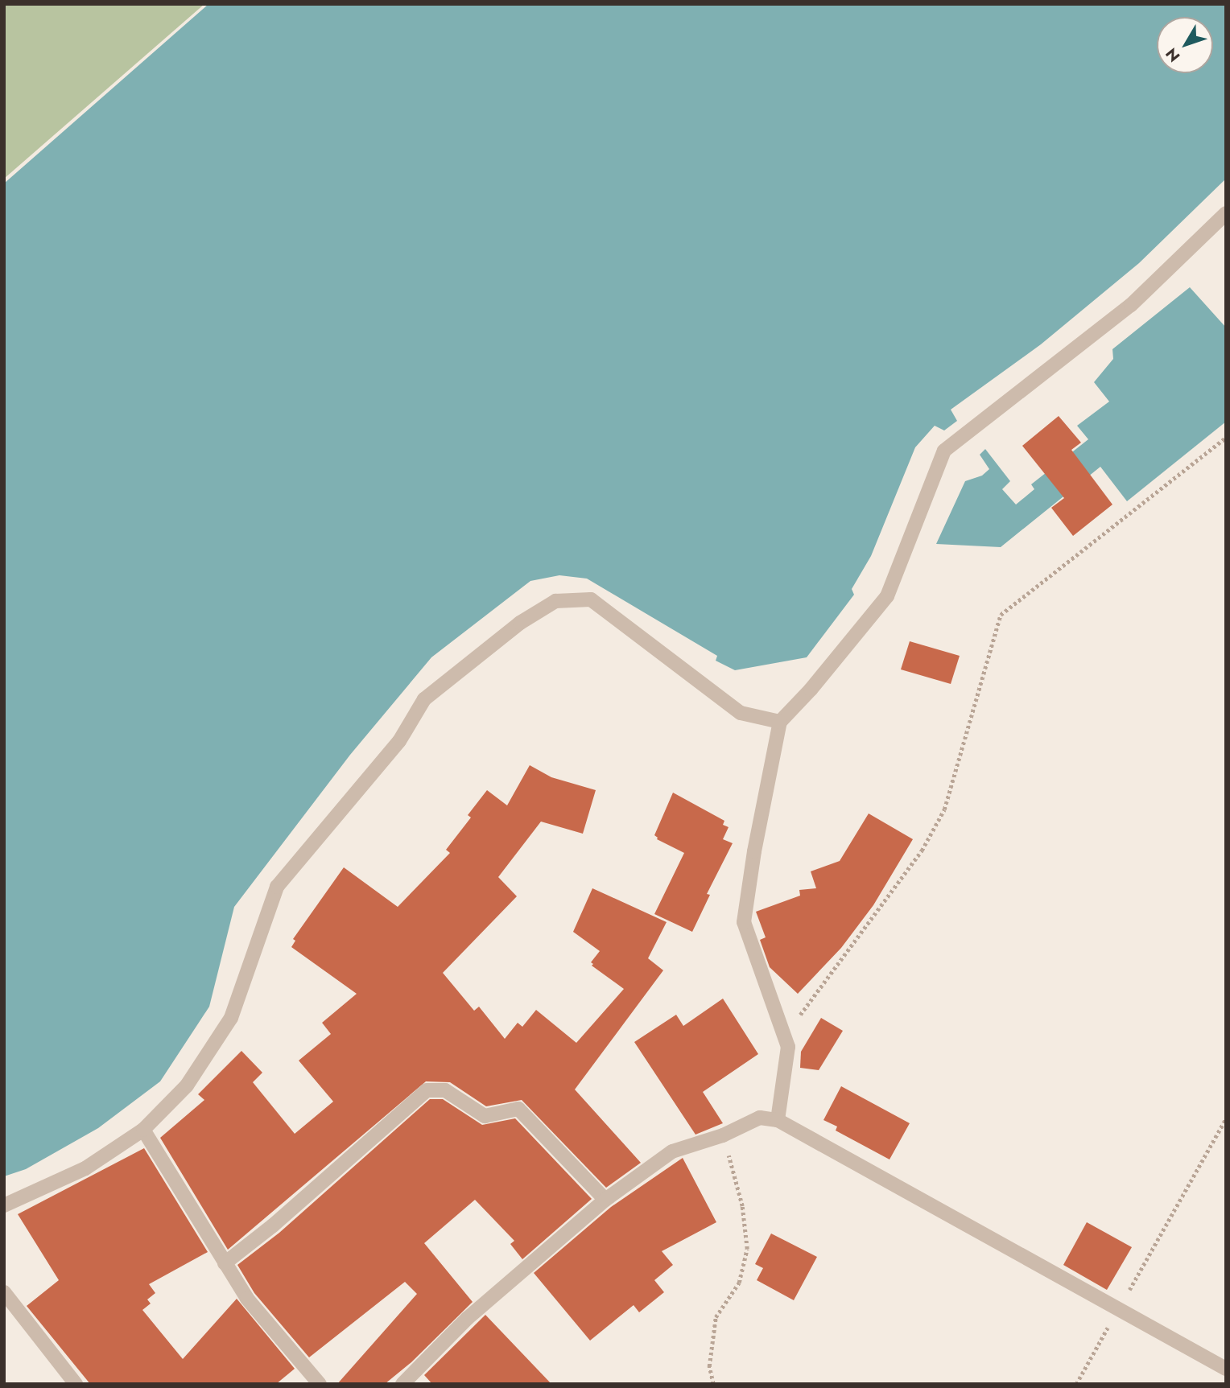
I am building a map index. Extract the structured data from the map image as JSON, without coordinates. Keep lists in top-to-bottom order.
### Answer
{
  "north": "bottom left"
}
